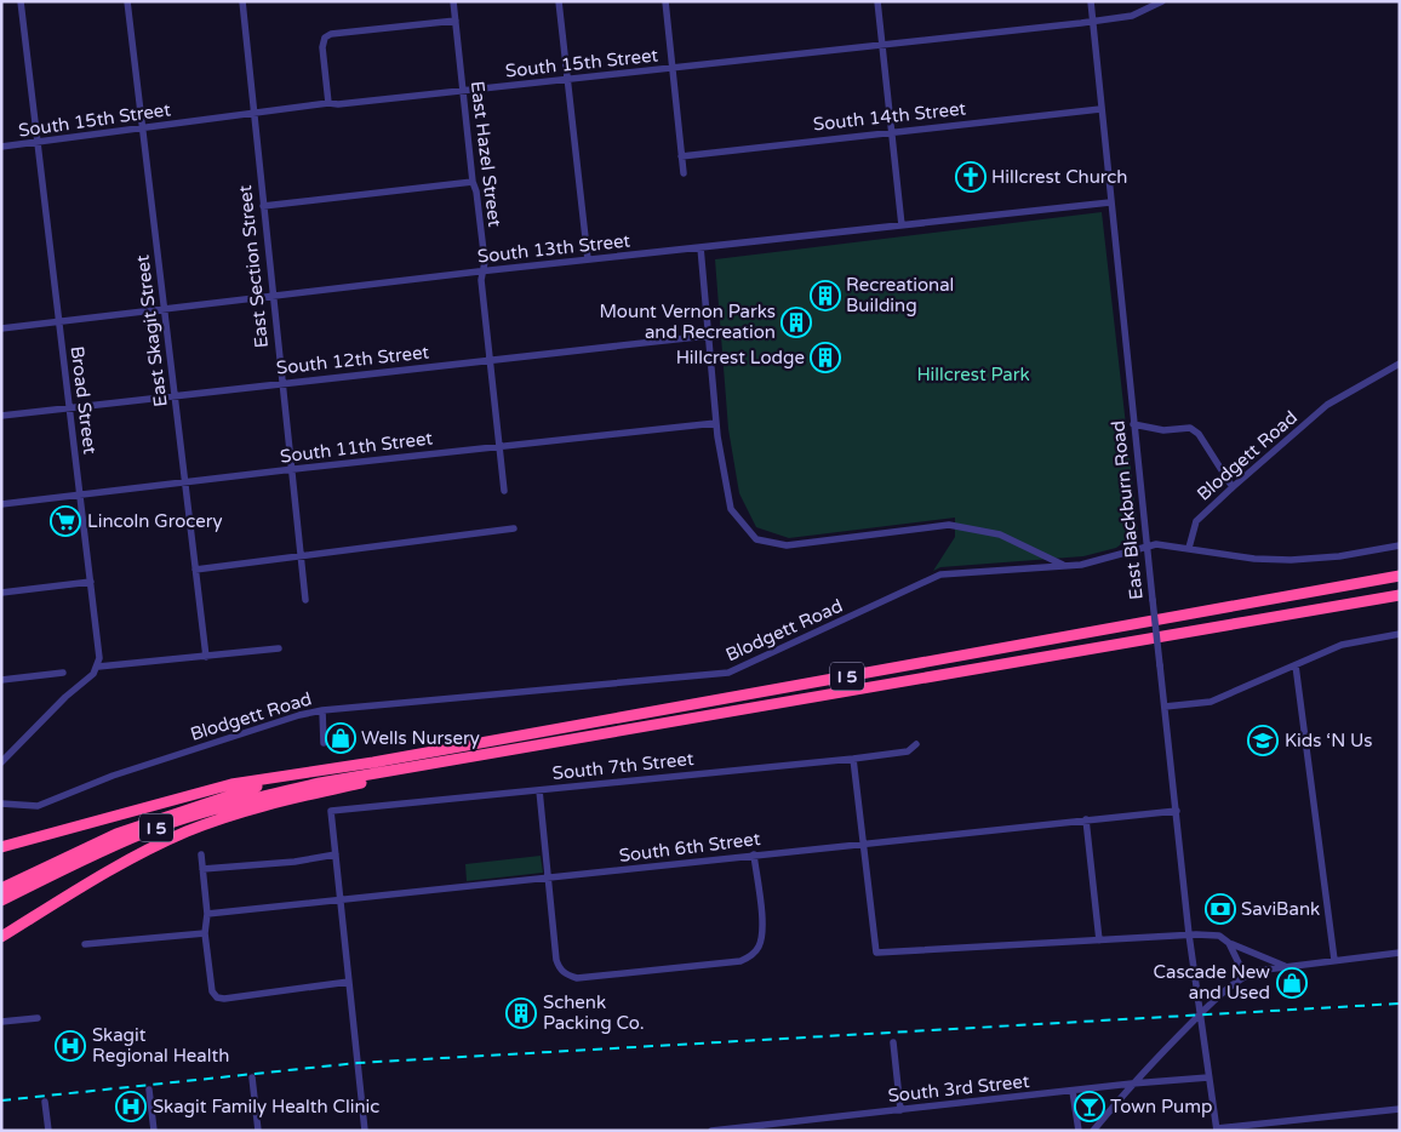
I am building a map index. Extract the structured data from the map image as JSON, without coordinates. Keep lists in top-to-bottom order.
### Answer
{
  "streets": {
    "highway": ["I 5"],
    "street": [
      "South 15th Street",
      "South 14th Street",
      "East Hazel Street",
      "South 13th Street",
      "East Section Street",
      "East Skagit Street",
      "South 12th Street",
      "Broad Street",
      "South 11th Street",
      "Blodgett Road",
      "East Blackburn Road",
      "South 7th Street",
      "South 6th Street",
      "South 3rd Street"
    ]
  },
  "crossings": [
    ["South 15th Street", "East Hazel Street"],
    ["South 15th Street", "East Section Street"],
    ["South 15th Street", "East Skagit Street"],
    ["South 15th Street", "Broad Street"],
    ["South 15th Street", "East Blackburn Road"],
    ["South 14th Street", "East Blackburn Road"],
    ["East Hazel Street", "South 13th Street"],
    ["East Hazel Street", "South 12th Street"],
    ["East Hazel Street", "South 11th Street"],
    ["South 13th Street", "East Section Street"],
    ["South 13th Street", "East Skagit Street"],
    ["South 13th Street", "Broad Street"],
    ["South 13th Street", "East Blackburn Road"],
    ["East Section Street", "South 12th Street"],
    ["East Section Street", "South 11th Street"],
    ["East Skagit Street", "South 12th Street"],
    ["East Skagit Street", "South 11th Street"],
    ["South 12th Street", "Broad Street"],
    ["Broad Street", "South 11th Street"],
    ["Blodgett Road", "East Blackburn Road"],
    ["East Blackburn Road", "South 6th Street"],
    ["East Blackburn Road", "South 3rd Street"]
  ],
  "parks": ["Hillcrest Park"],
  "places": {
    "church": ["Hillcrest Church"],
    "building": [
      "Recreational Building",
      "Mount Vernon Parks and Recreation",
      "Hillcrest Lodge",
      "Schenk Packing Co."
    ],
    "supermarket": ["Lincoln Grocery"],
    "shop": ["Wells Nursery", "Cascade New and Used"],
    "school or university": ["Kids ‘N Us"],
    "bank": ["SaviBank"],
    "hospital": ["Skagit Regional Health", "Skagit Family Health Clinic"],
    "bar": ["Town Pump"]
  }
}
